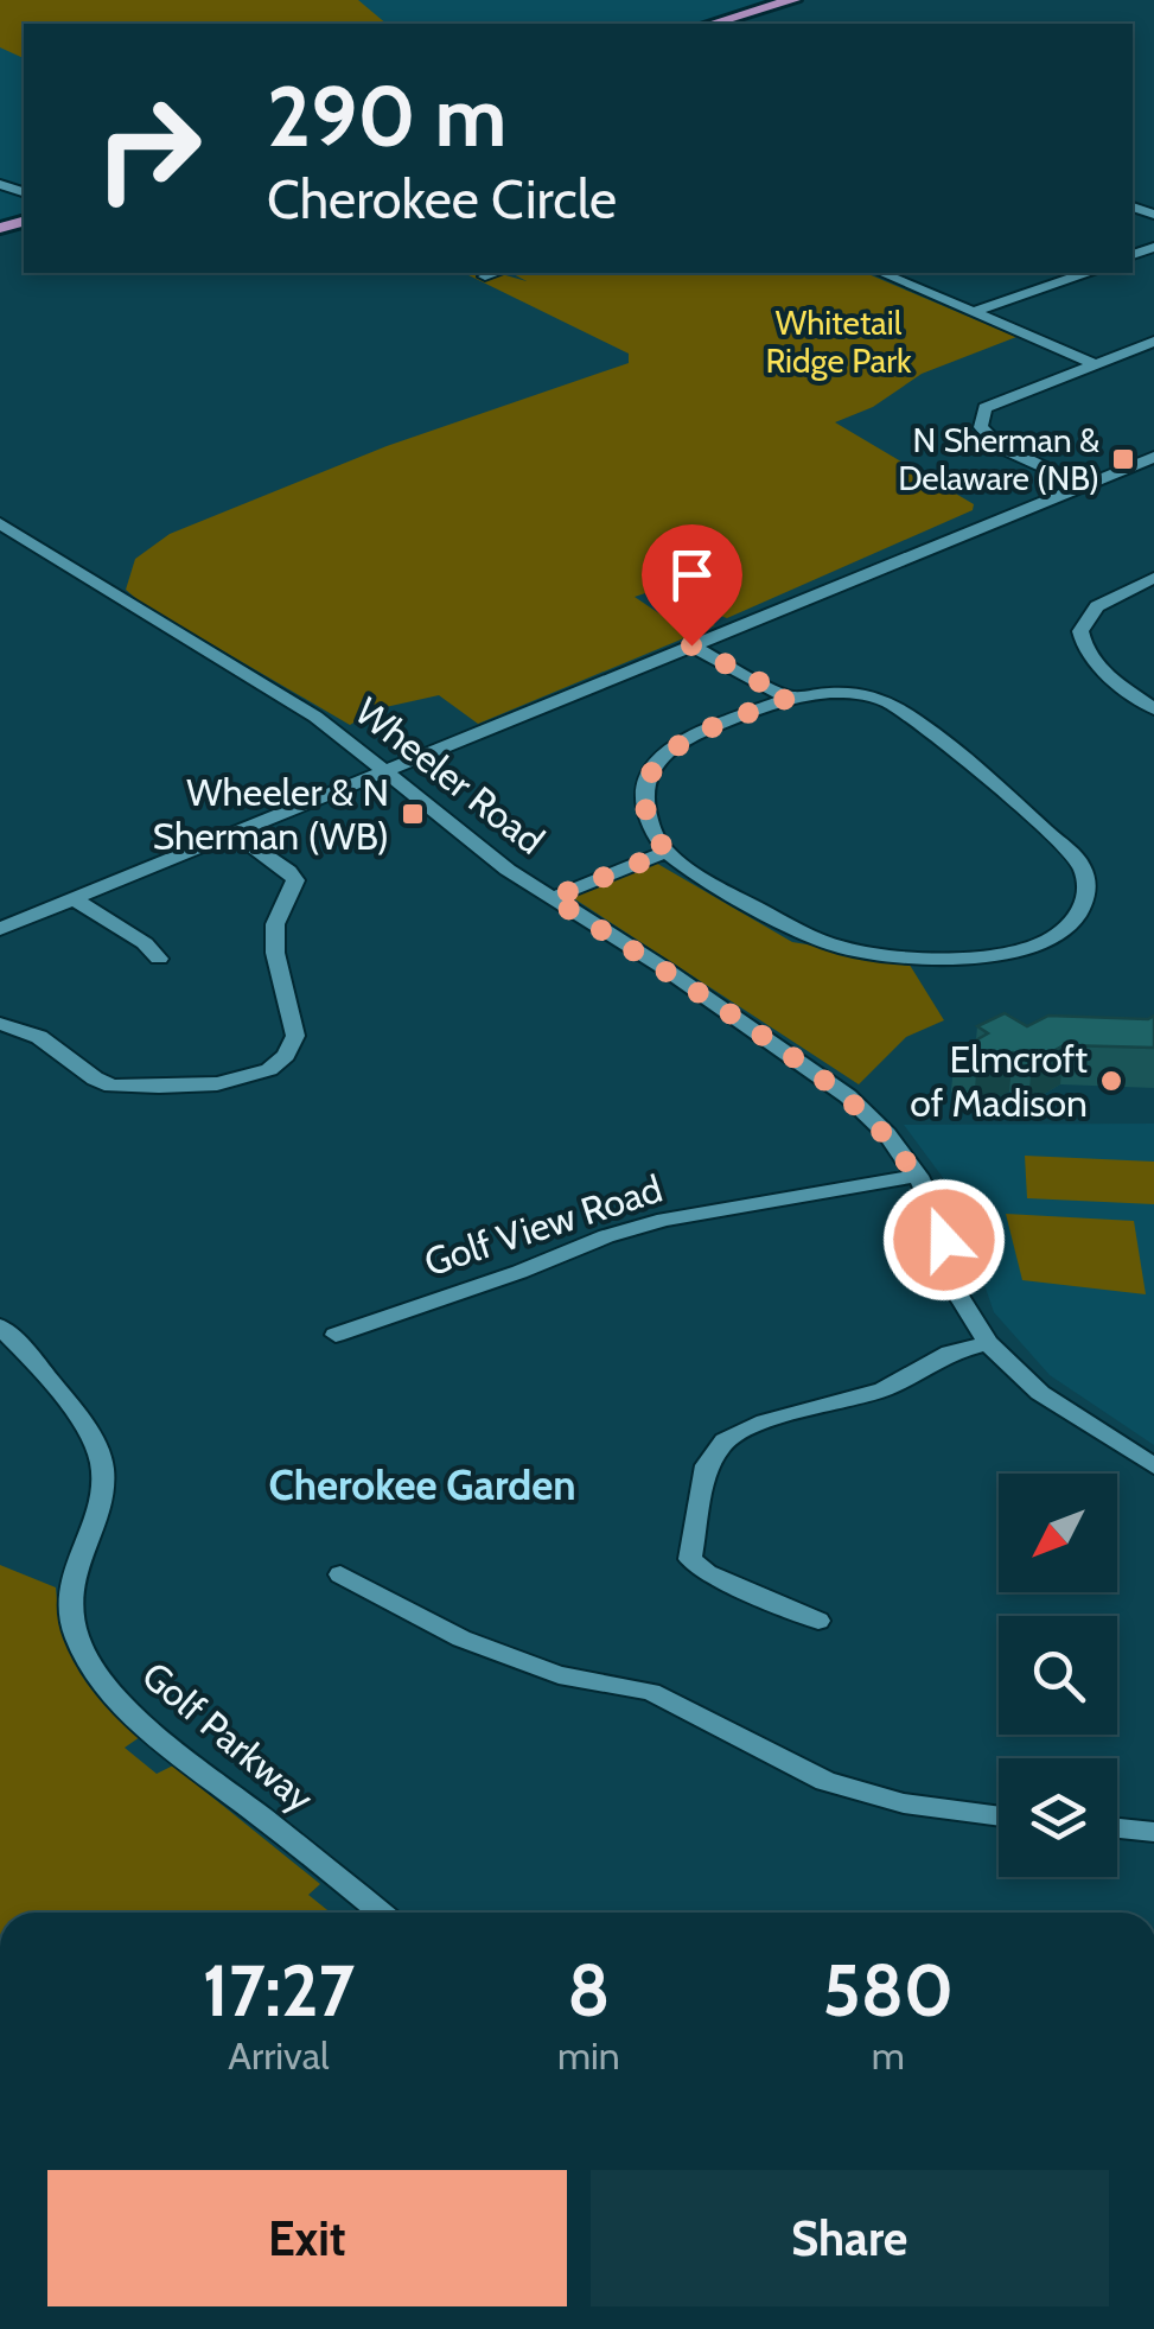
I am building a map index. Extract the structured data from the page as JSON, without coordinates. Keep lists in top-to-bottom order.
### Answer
{
  "streets": {
    "street": ["Wheeler Road", "Golf View Road", "Golf Parkway"]
  },
  "crossings": [
    ["Wheeler Road", "Golf View Road"]
  ],
  "districts": ["Cherokee Garden"],
  "parks": ["Whitetail Ridge Park"],
  "places": {
    "transit": ["N Sherman & Delaware (NB)", "Wheeler & N Sherman (WB)"],
    "other": ["Elmcroft of Madison"]
  },
  "north": "bottom left",
  "page": {
    "turn": ["290 m", "Cherokee Circle"],
    "eta": [
      "17:27",
      "Arrival",
      "8",
      "min",
      "580",
      "m"
    ],
    "buttons": ["Exit", "Share"]
  }
}
